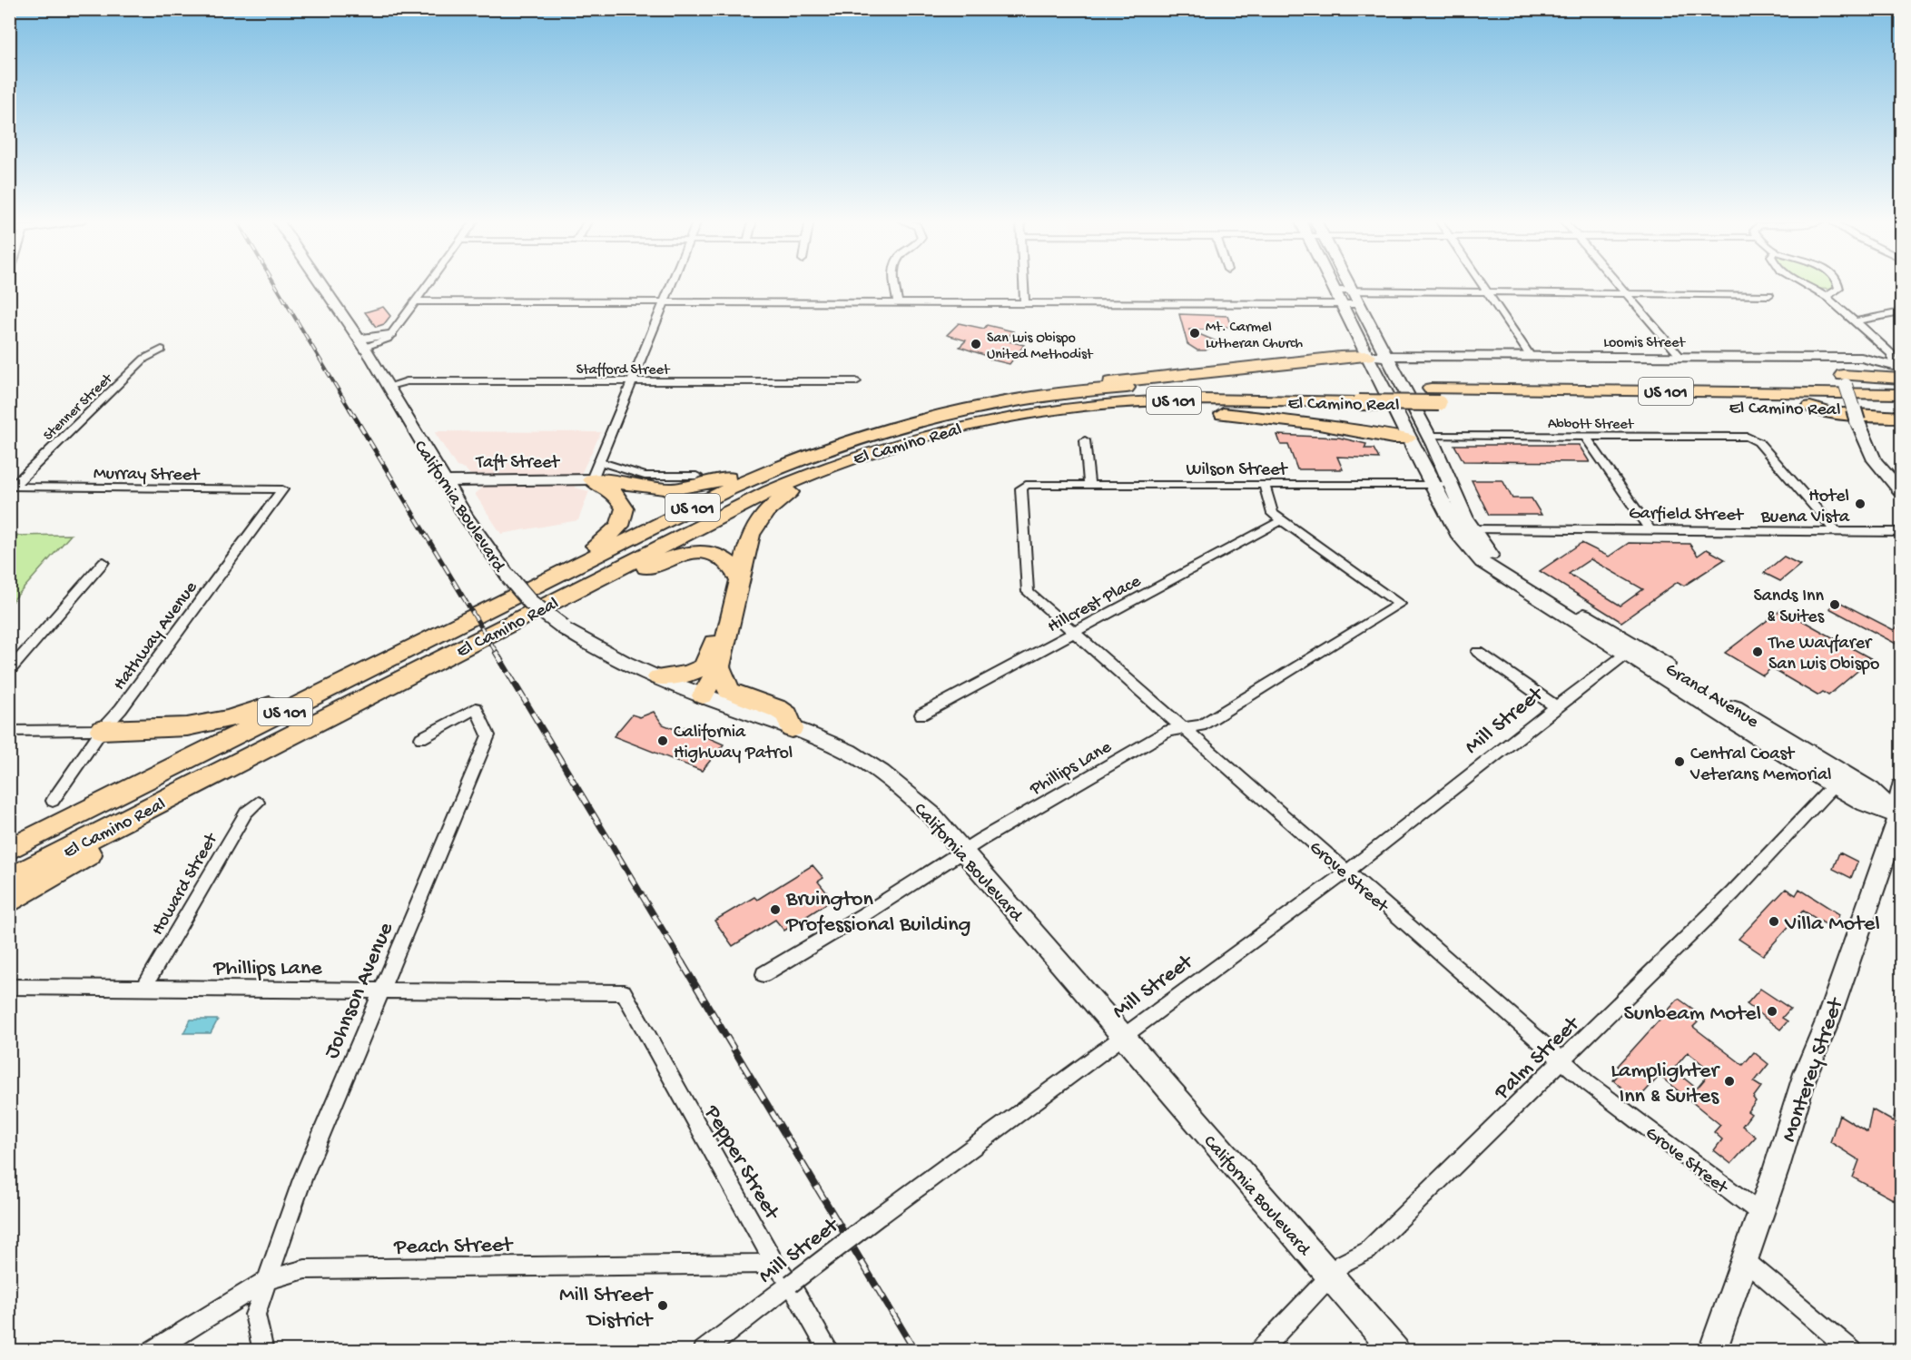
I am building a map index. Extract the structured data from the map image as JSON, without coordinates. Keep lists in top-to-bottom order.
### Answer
{
  "streets": {
    "highway": ["US 101", "El Camino Real"],
    "street": [
      "Loomis Street",
      "Stafford Street",
      "Stenner Street",
      "Abbott Street",
      "Taft Street",
      "Wilson Street",
      "Murray Street",
      "California Boulevard",
      "Garfield Street",
      "Hillcrest Place",
      "Hathway Avenue",
      "Grand Avenue",
      "Mill Street",
      "Phillips Lane",
      "Grove Street",
      "Howard Street",
      "Johnson Avenue",
      "Palm Street",
      "Monterey Street",
      "Pepper Street",
      "Peach Street"
    ]
  },
  "crossings": [
    ["Loomis Street", "Grand Avenue"],
    ["Stafford Street", "California Boulevard"],
    ["Stenner Street", "Murray Street"],
    ["Abbott Street", "Garfield Street"],
    ["Abbott Street", "Grand Avenue"],
    ["Taft Street", "California Boulevard"],
    ["Wilson Street", "Grand Avenue"],
    ["Wilson Street", "Grove Street"],
    ["Murray Street", "Hathway Avenue"],
    ["California Boulevard", "Mill Street"],
    ["California Boulevard", "Phillips Lane"],
    ["California Boulevard", "Palm Street"],
    ["Garfield Street", "Grand Avenue"],
    ["Hillcrest Place", "Phillips Lane"],
    ["Hillcrest Place", "Grove Street"],
    ["Grand Avenue", "Mill Street"],
    ["Grand Avenue", "Palm Street"],
    ["Grand Avenue", "Monterey Street"],
    ["Mill Street", "Grove Street"],
    ["Mill Street", "Pepper Street"],
    ["Phillips Lane", "Grove Street"],
    ["Phillips Lane", "Howard Street"],
    ["Phillips Lane", "Johnson Avenue"],
    ["Phillips Lane", "Pepper Street"],
    ["Grove Street", "Palm Street"],
    ["Grove Street", "Monterey Street"],
    ["Johnson Avenue", "Peach Street"],
    ["Pepper Street", "Peach Street"]
  ],
  "places": [
    "Mt. Carmel Lutheran Church",
    "San Luis Obispo United Methodist",
    "Hotel Buena Vista",
    "Sands Inn & Suites",
    "The Wayfarer San Luis Obispo",
    "California Highway Patrol",
    "Central Coast Veterans Memorial",
    "Bruington Professional Building",
    "Villa Motel",
    "Sunbeam Motel",
    "Lamplighter Inn & Suites",
    "Mill Street District"
  ]
}
